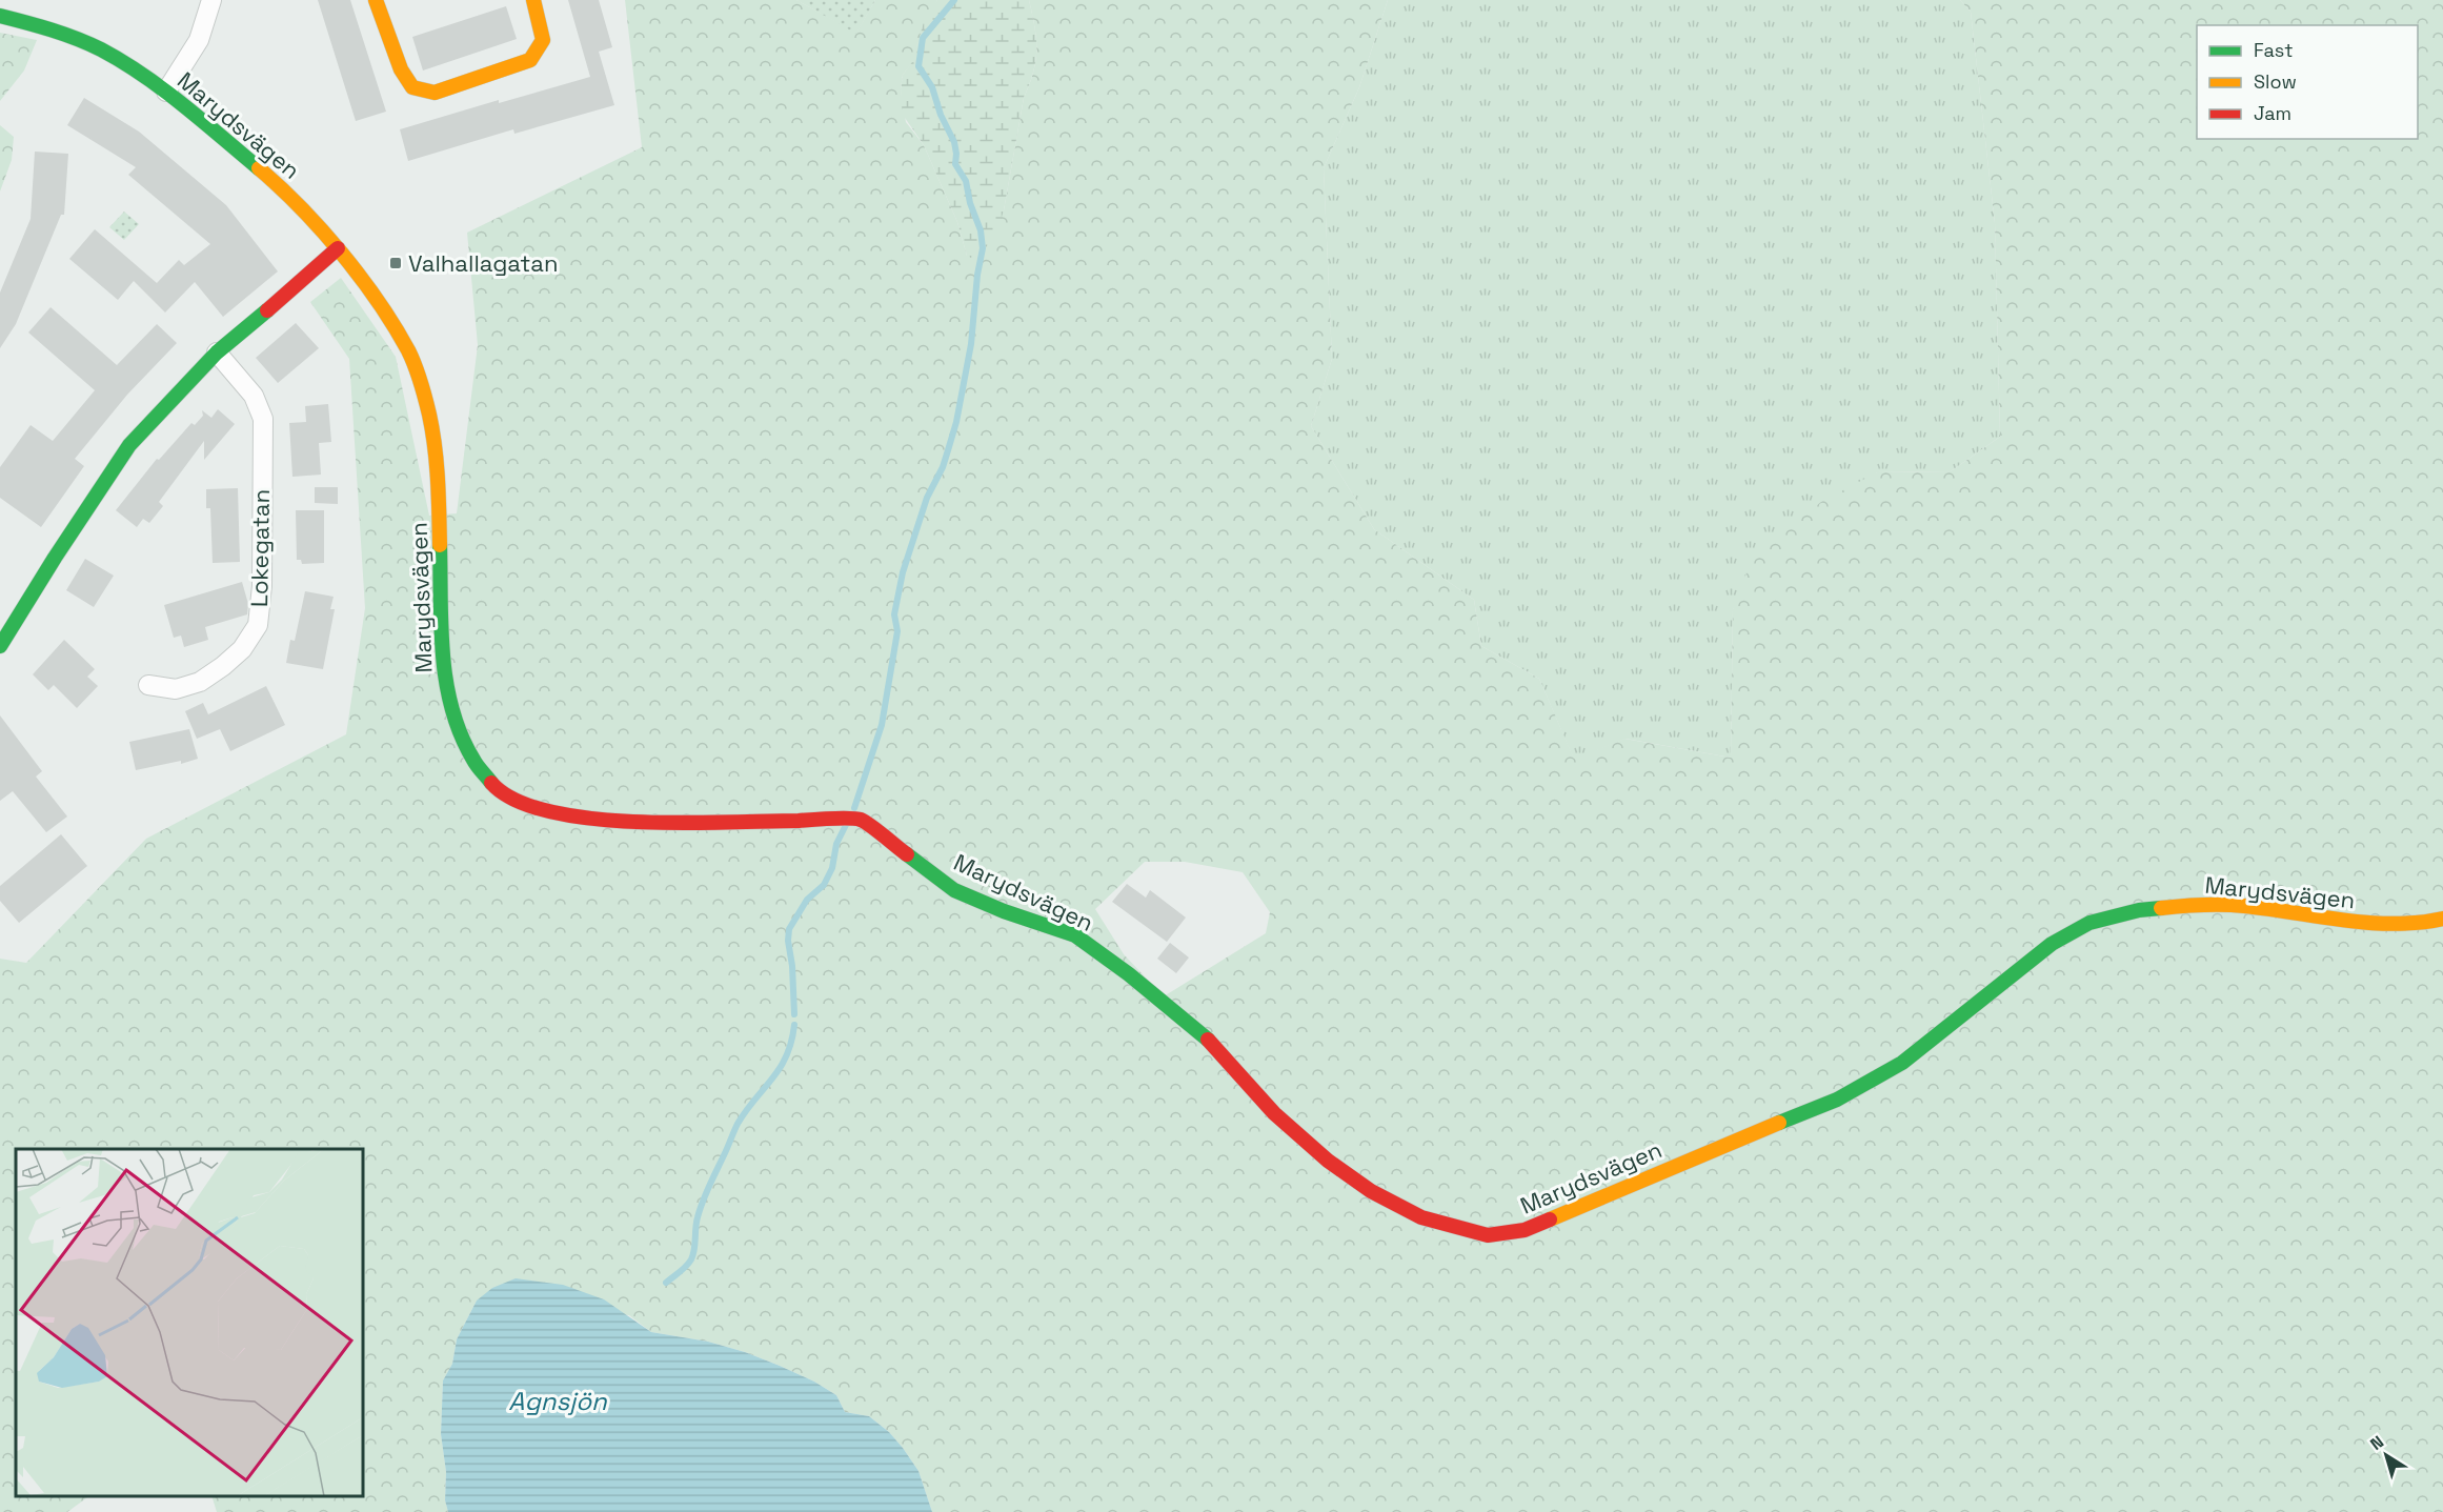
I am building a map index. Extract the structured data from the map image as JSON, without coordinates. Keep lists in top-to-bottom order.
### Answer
{
  "streets": {
    "street": ["Marydsvägen", "Lokegatan"]
  },
  "water": ["Agnsjön"],
  "places": {
    "transit": ["Valhallagatan"]
  },
  "legend": ["Fast", "Slow", "Jam"],
  "north": "top left"
}
